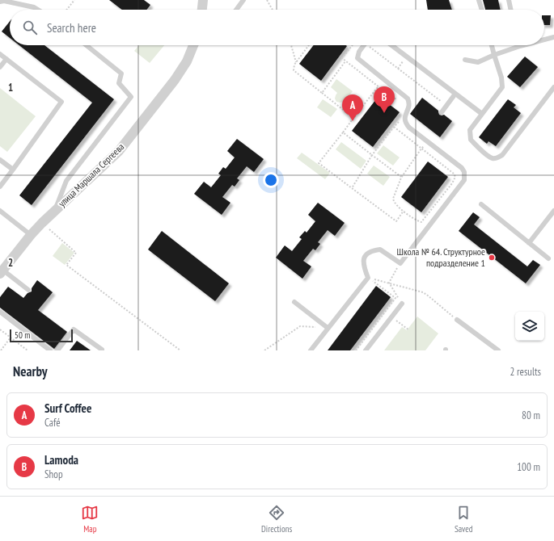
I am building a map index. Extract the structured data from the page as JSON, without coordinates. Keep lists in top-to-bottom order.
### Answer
{
  "streets": {
    "street": ["улица Маршала Сергеева"]
  },
  "places": ["Школа № 64. Структурное подразделение 1"],
  "scale_bar": "50 m",
  "page": {
    "search": "Search here",
    "pins": ["B", "A"],
    "scale": "50 m",
    "heading": ["Nearby", "2 results"],
    "list": [
      {
        "mark": "A",
        "name": "Surf Coffee",
        "note": "Café",
        "value": "80 m"
      },
      {
        "mark": "B",
        "name": "Lamoda",
        "note": "Shop",
        "value": "100 m"
      }
    ],
    "nav": ["Map", "Directions", "Saved"]
  },
  "grid": {
    "rows": ["1", "2"]
  }
}
